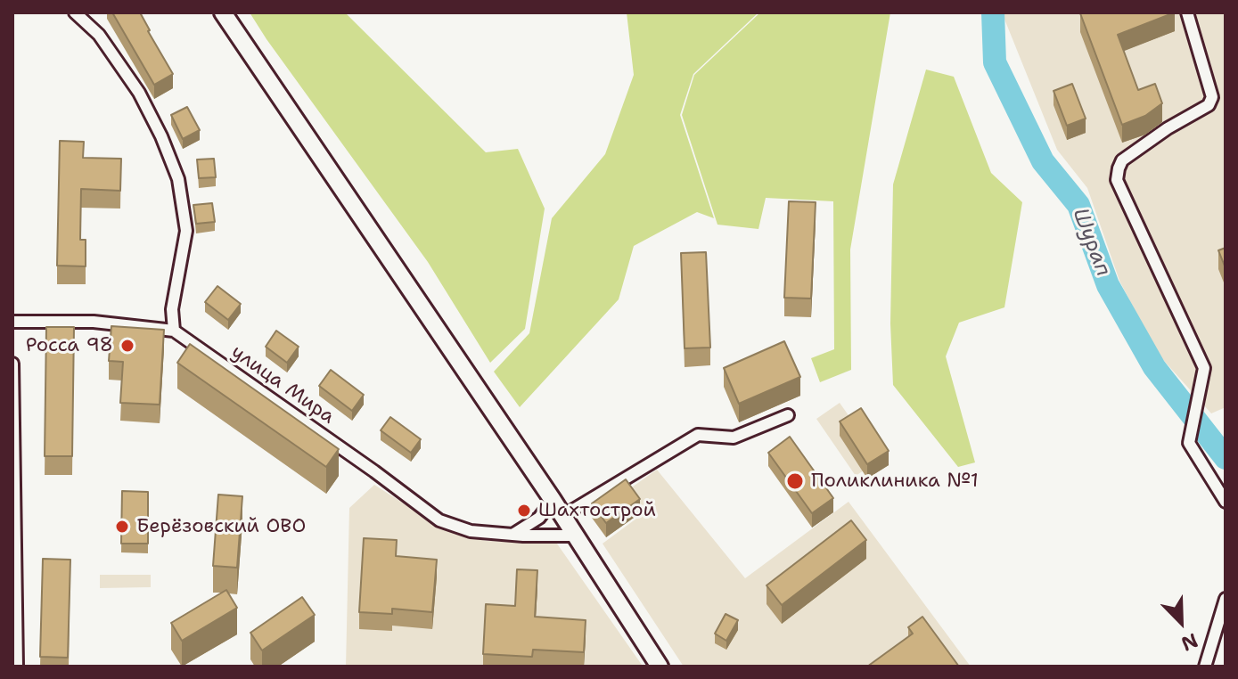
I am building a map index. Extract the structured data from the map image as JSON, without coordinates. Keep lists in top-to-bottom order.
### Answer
{
  "streets": {
    "street": ["улица Мира"]
  },
  "water": ["Шурап"],
  "places": [
    "Росса 98",
    "Поликлиника №1",
    "Шахтострой",
    "Берёзовский ОВО"
  ],
  "north": "bottom right"
}
